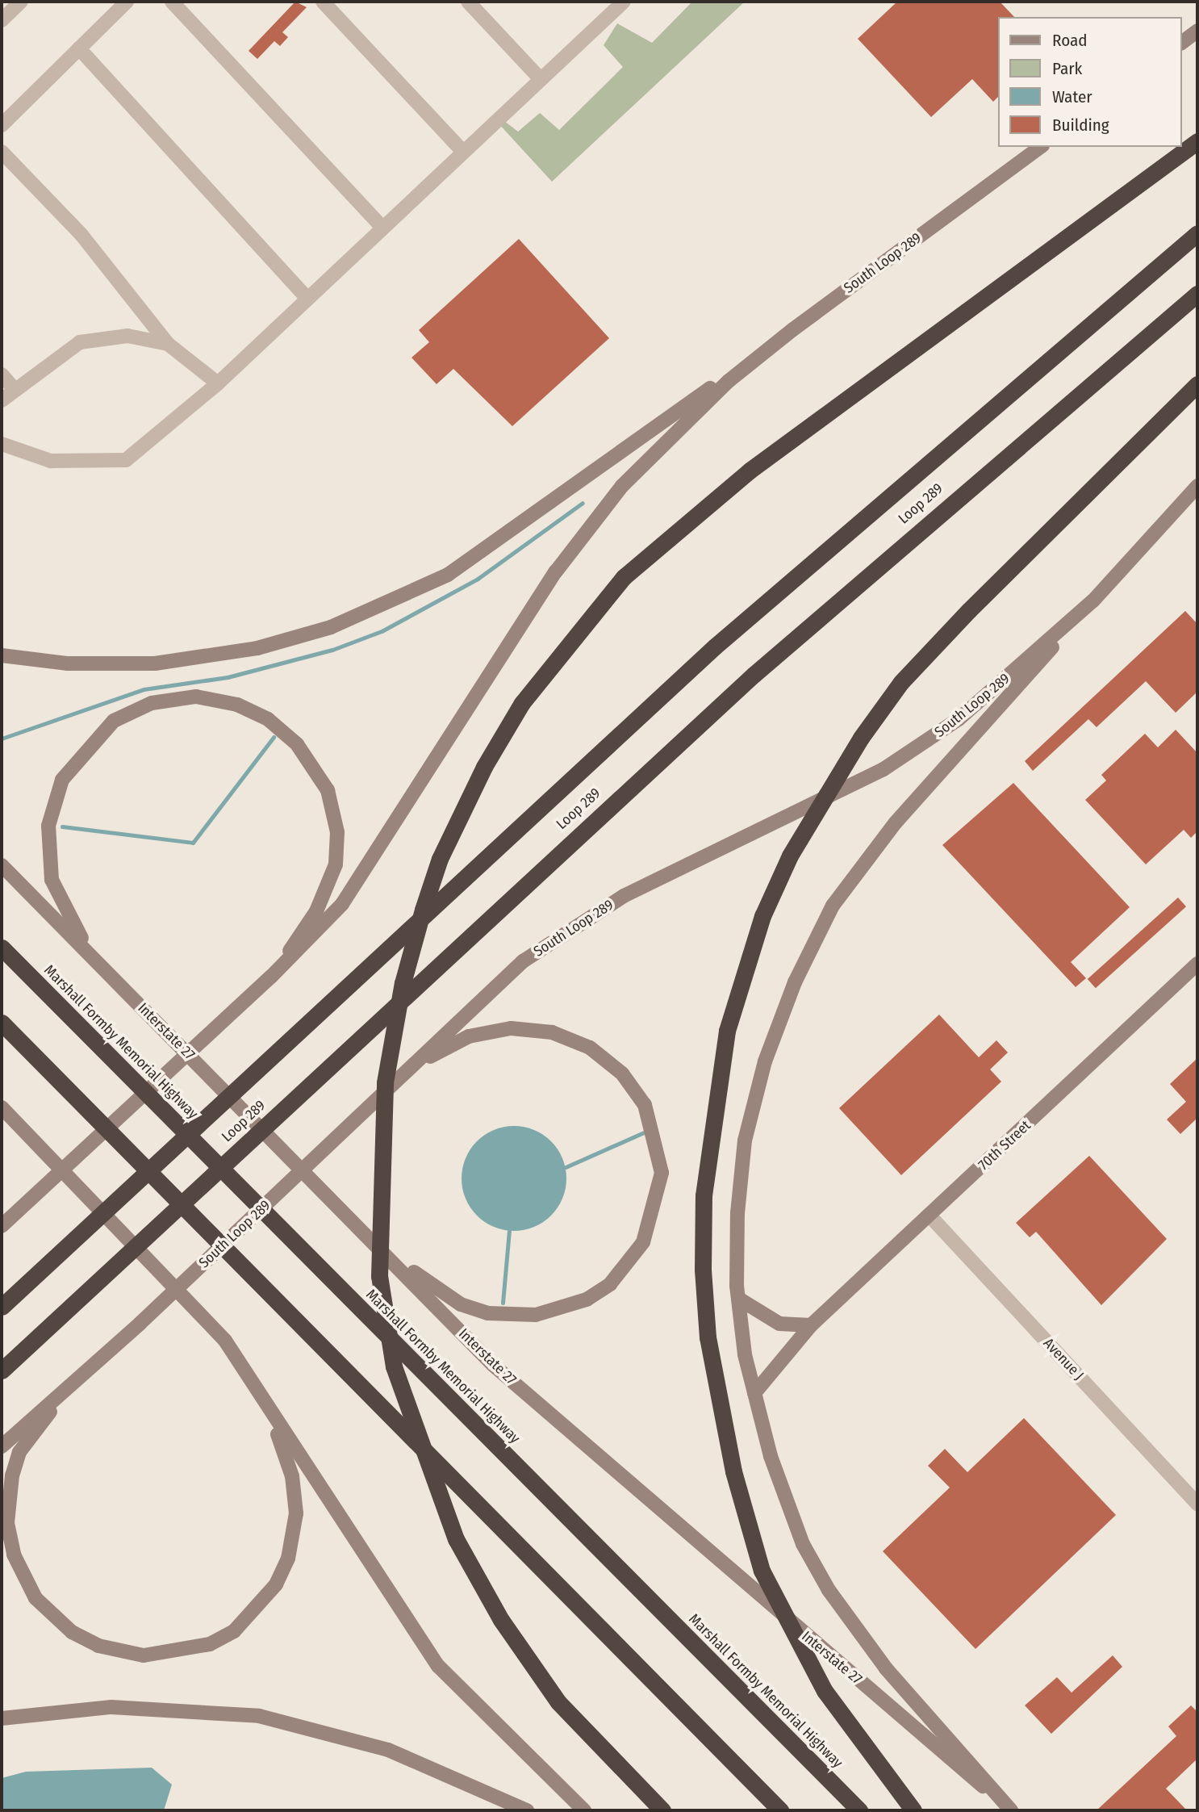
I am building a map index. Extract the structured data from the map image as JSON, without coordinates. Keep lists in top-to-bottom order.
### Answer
{
  "streets": {
    "highway": ["Loop 289", "Marshall Formby Memorial Highway"],
    "main road": ["South Loop 289", "Interstate 27", "70th Street"],
    "street": ["Avenue J"]
  },
  "crossings": [
    ["70th Street", "Avenue J"]
  ],
  "legend": [
    "Road",
    "Park",
    "Water",
    "Building"
  ]
}
